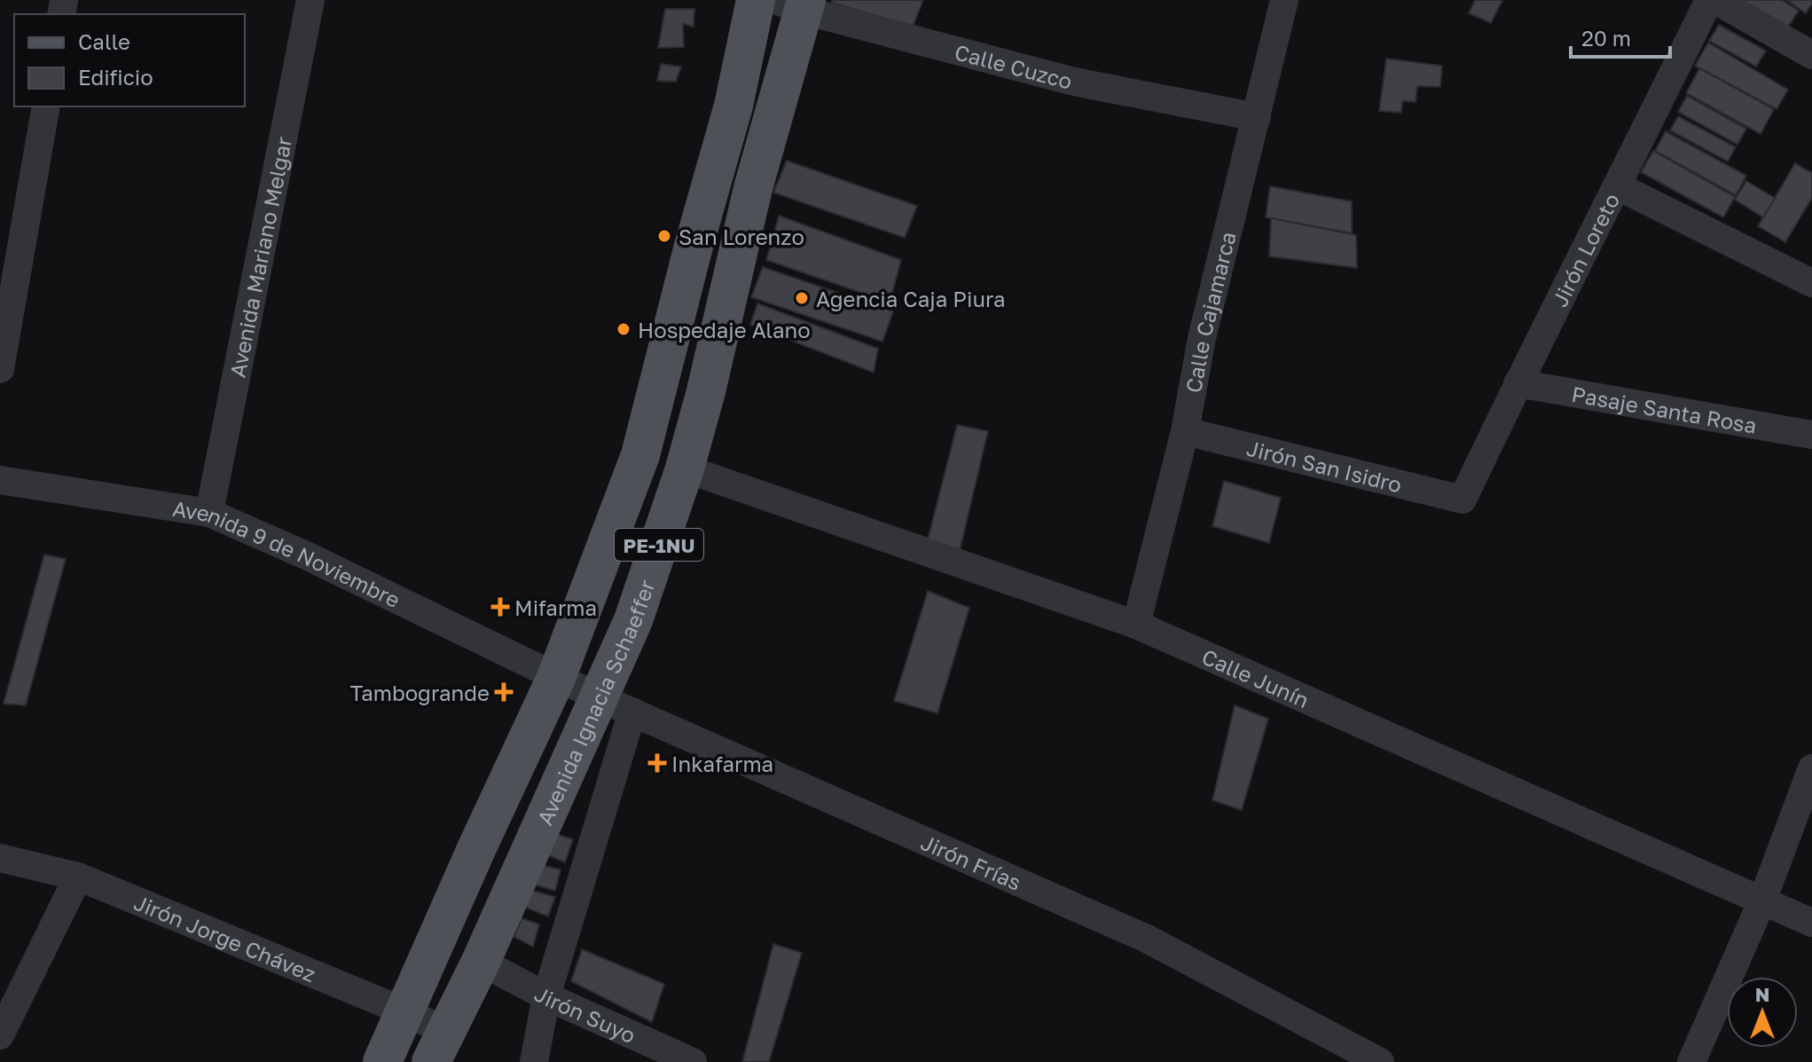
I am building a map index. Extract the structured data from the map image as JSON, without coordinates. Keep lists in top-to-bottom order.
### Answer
{
  "streets": {
    "main road": ["PE-1NU", "Avenida Ignacia Schaeffer"],
    "street": [
      "Calle Cuzco",
      "Jirón Loreto",
      "Avenida Mariano Melgar",
      "Calle Cajamarca",
      "Pasaje Santa Rosa",
      "Jirón San Isidro",
      "Avenida 9 de Noviembre",
      "Calle Junín",
      "Jirón Frías",
      "Jirón Jorge Chávez",
      "Jirón Suyo"
    ]
  },
  "crossings": [
    ["Calle Cuzco", "Calle Cajamarca"],
    ["Calle Cuzco", "Avenida Ignacia Schaeffer"],
    ["Jirón Loreto", "Pasaje Santa Rosa"],
    ["Jirón Loreto", "Jirón San Isidro"],
    ["Avenida Mariano Melgar", "Avenida 9 de Noviembre"],
    ["Calle Cajamarca", "Jirón San Isidro"],
    ["Calle Cajamarca", "Calle Junín"],
    ["PE-1NU", "Avenida 9 de Noviembre"],
    ["PE-1NU", "Jirón Frías"],
    ["PE-1NU", "Jirón Jorge Chávez"],
    ["Avenida 9 de Noviembre", "Jirón Frías"],
    ["Calle Junín", "Avenida Ignacia Schaeffer"],
    ["Avenida Ignacia Schaeffer", "Jirón Frías"],
    ["Avenida Ignacia Schaeffer", "Jirón Jorge Chávez"],
    ["Avenida Ignacia Schaeffer", "Jirón Suyo"]
  ],
  "places": {
    "other": ["San Lorenzo", "Agencia Caja Piura", "Hospedaje Alano"],
    "health": ["Mifarma", "Tambogrande", "Inkafarma"]
  },
  "legend": ["Calle", "Edificio"],
  "scale_bar": "20 m",
  "north": "top"
}
